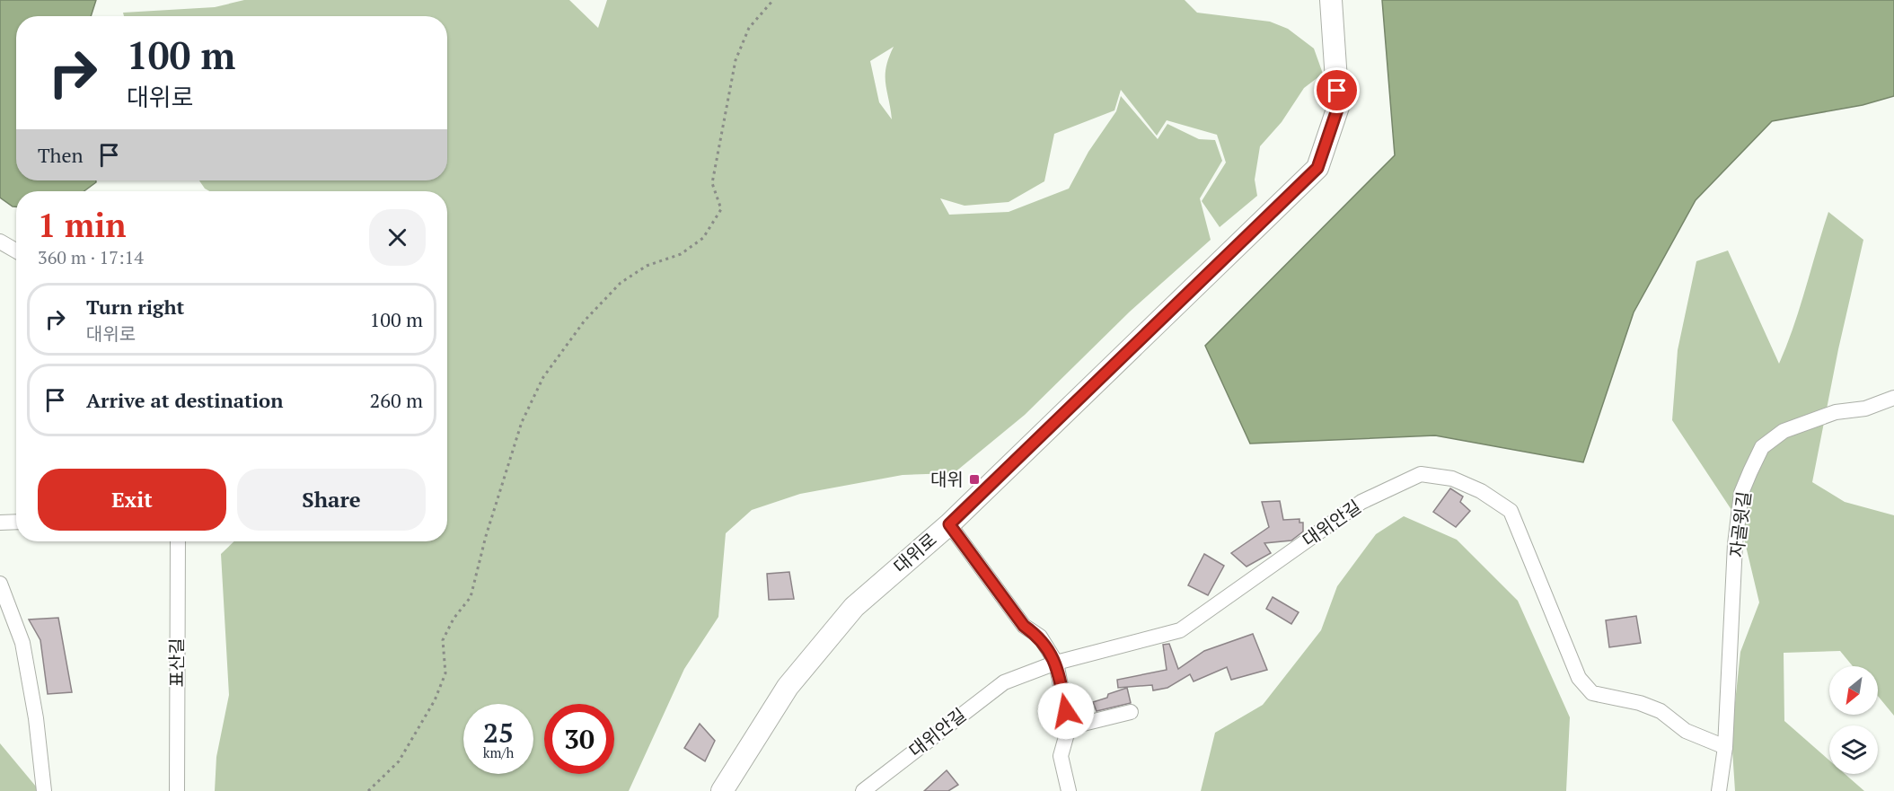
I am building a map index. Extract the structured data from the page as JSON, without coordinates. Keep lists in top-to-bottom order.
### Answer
{
  "streets": {
    "main road": ["대위로"],
    "street": ["대위안길", "자골윗길", "표산길"]
  },
  "crossings": [
    ["대위안길", "자골윗길"]
  ],
  "places": {
    "transit": ["대위"]
  },
  "north": "bottom left",
  "page": {
    "turn": ["100 m", "대위로"],
    "then": "Then",
    "heading": ["1 min", "360 m · 17:14"],
    "list": [
      {
        "name": "Turn right",
        "note": "대위로",
        "value": "100 m"
      },
      {
        "name": "Arrive at destination",
        "value": "260 m"
      }
    ],
    "buttons": ["Exit", "Share"],
    "speed": "25 km/h",
    "limit": "30"
  }
}
